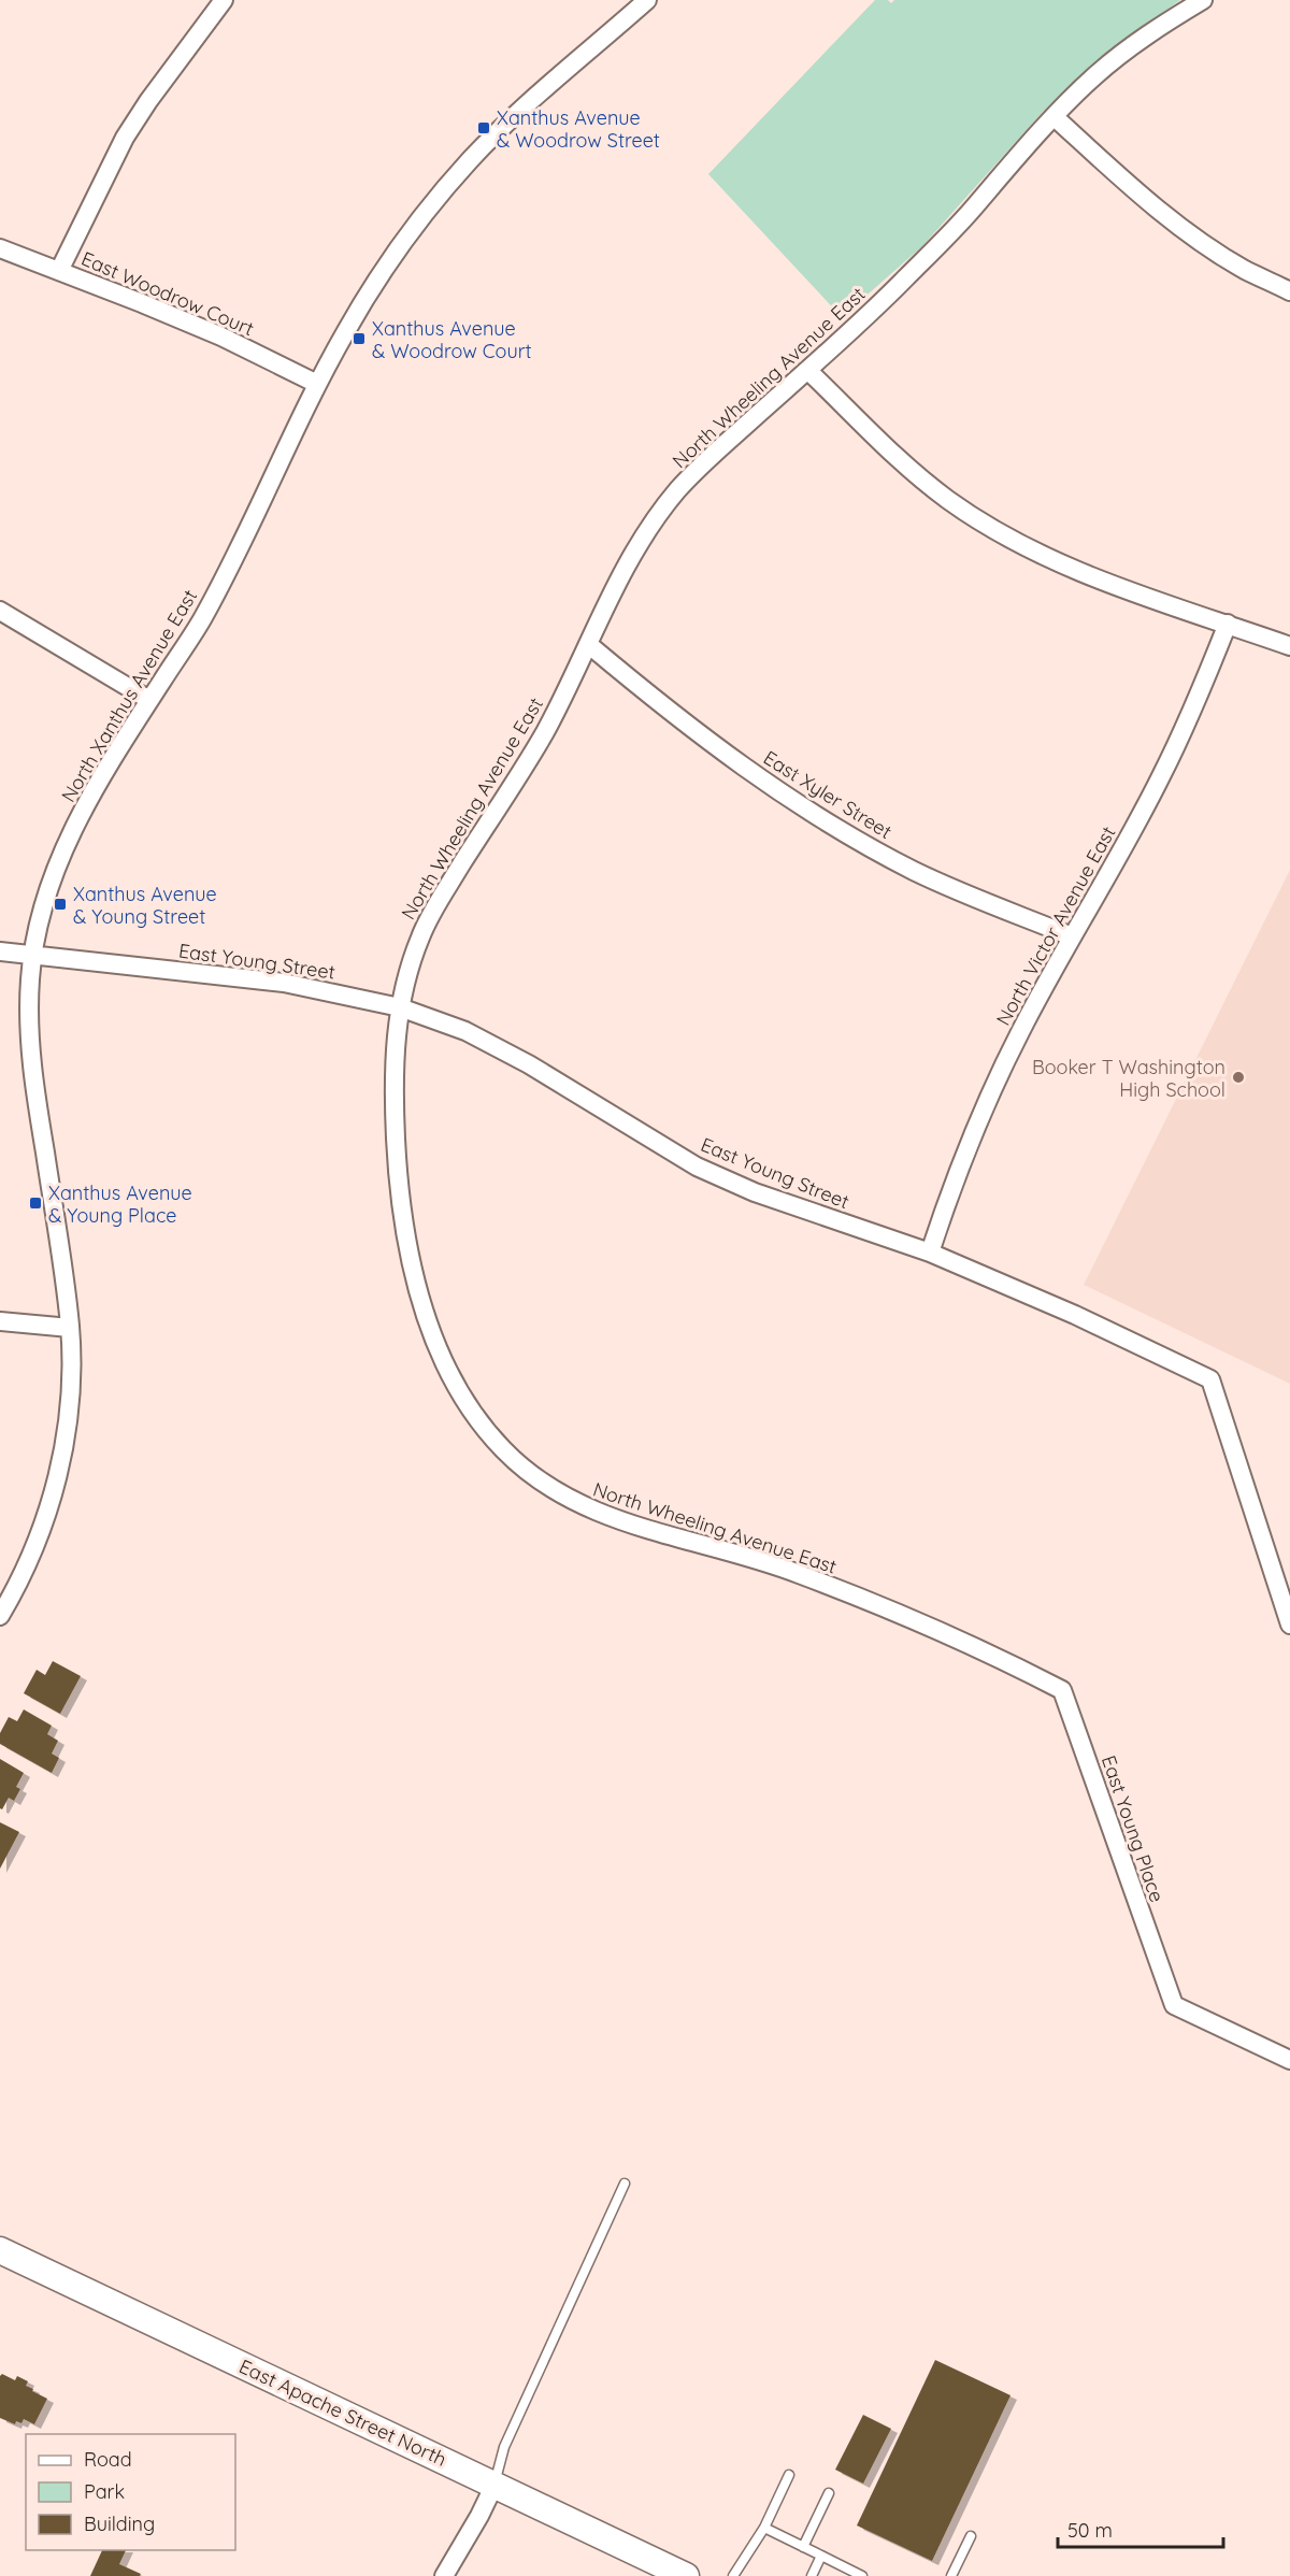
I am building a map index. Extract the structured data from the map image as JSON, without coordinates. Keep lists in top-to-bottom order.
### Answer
{
  "streets": {
    "main road": ["East Apache Street North"],
    "street": [
      "East Woodrow Court",
      "North Wheeling Avenue East",
      "North Xanthus Avenue East",
      "East Xyler Street",
      "North Victor Avenue East",
      "East Young Street",
      "East Young Place"
    ]
  },
  "crossings": [
    ["East Woodrow Court", "North Xanthus Avenue East"],
    ["North Wheeling Avenue East", "East Xyler Street"],
    ["North Wheeling Avenue East", "East Young Street"],
    ["North Wheeling Avenue East", "East Young Place"],
    ["North Xanthus Avenue East", "East Young Street"],
    ["East Xyler Street", "North Victor Avenue East"],
    ["North Victor Avenue East", "East Young Street"]
  ],
  "places": {
    "transit": [
      "Xanthus Avenue & Woodrow Street",
      "Xanthus Avenue & Woodrow Court",
      "Xanthus Avenue & Young Street",
      "Xanthus Avenue & Young Place"
    ],
    "other": ["Booker T Washington High School"]
  },
  "legend": ["Road", "Park", "Building"],
  "scale_bar": "50 m"
}
